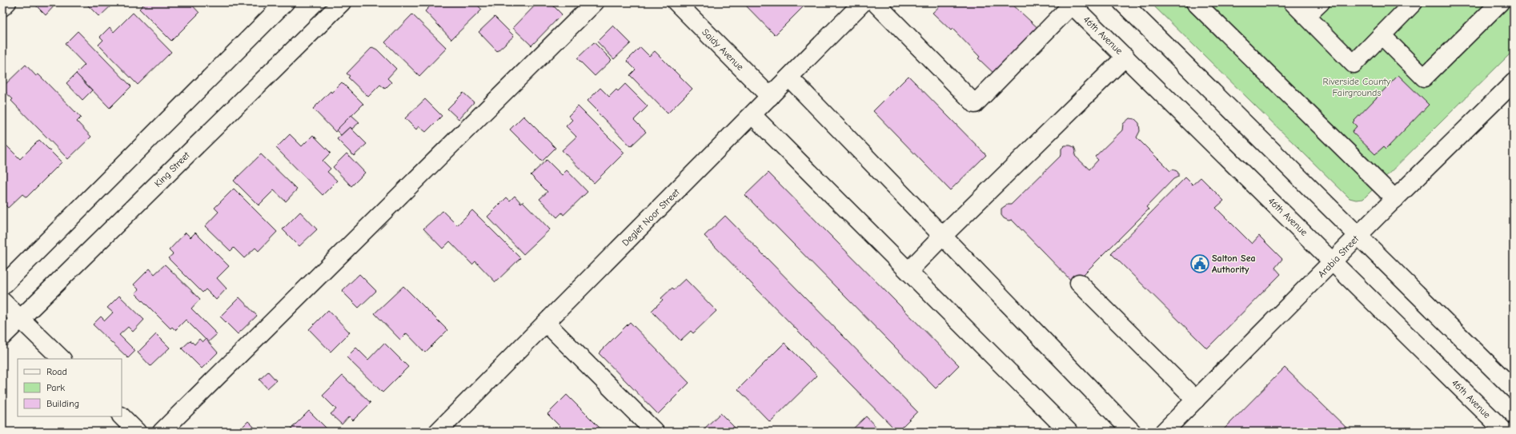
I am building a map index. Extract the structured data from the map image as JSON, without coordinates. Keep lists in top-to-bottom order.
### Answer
{
  "streets": {
    "street": [
      "46th Avenue",
      "Saidy Avenue",
      "King Street",
      "Deglet Noor Street",
      "Arabia Street"
    ]
  },
  "crossings": [
    ["46th Avenue", "Arabia Street"],
    ["Saidy Avenue", "Deglet Noor Street"]
  ],
  "parks": ["Riverside County Fairgrounds"],
  "places": {
    "public building": ["Salton Sea Authority"]
  },
  "legend": ["Road", "Park", "Building"]
}
